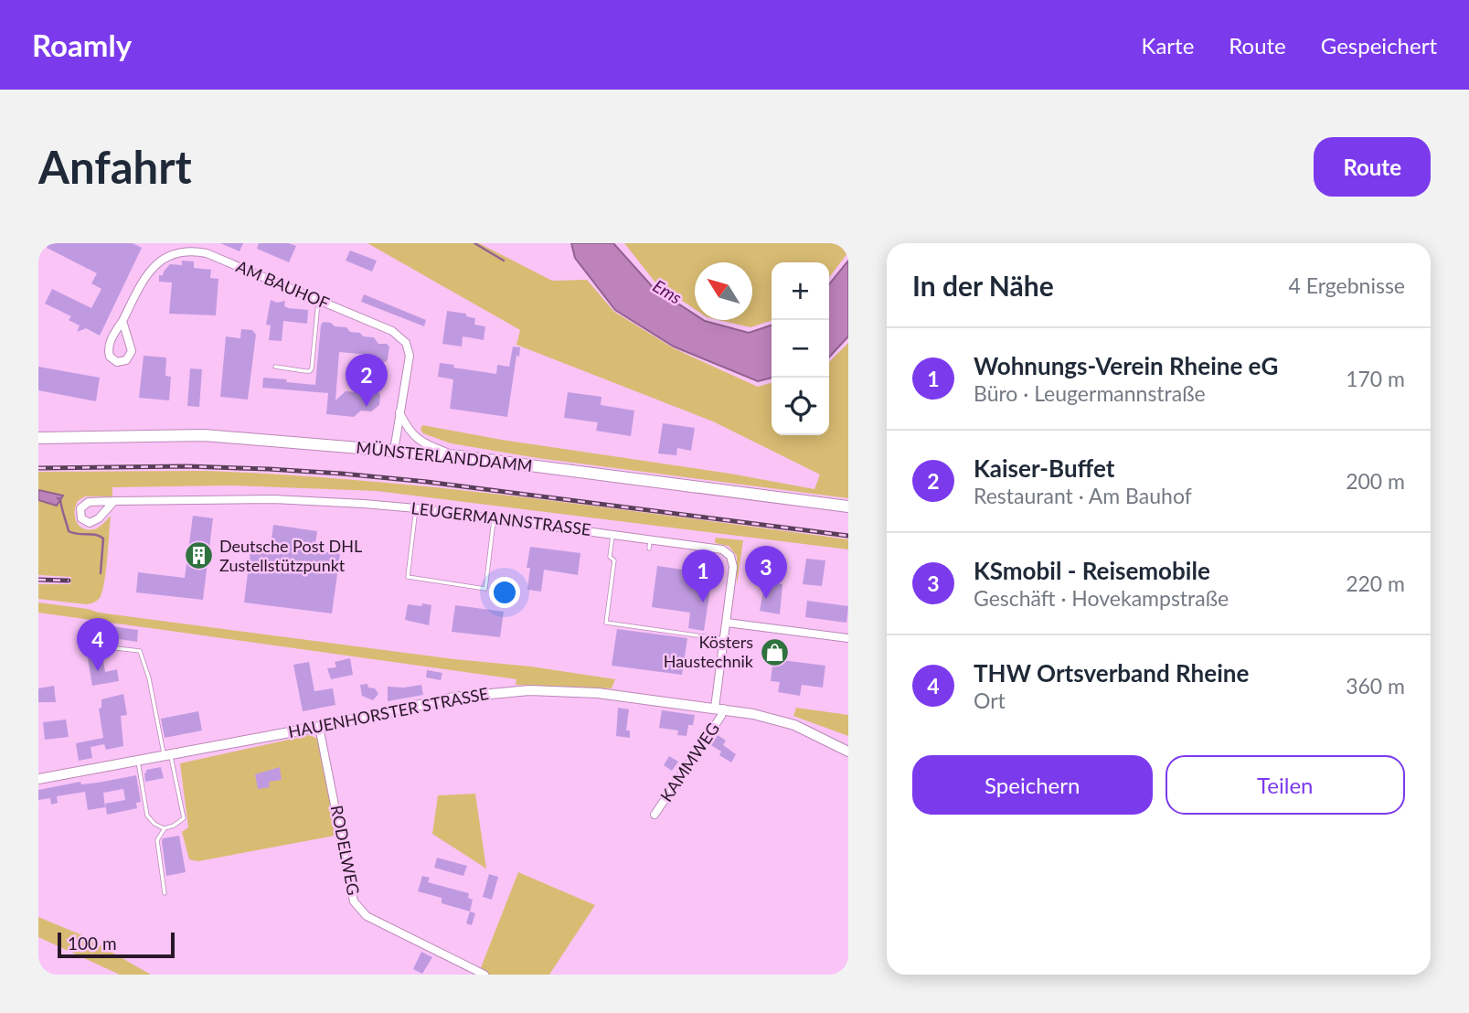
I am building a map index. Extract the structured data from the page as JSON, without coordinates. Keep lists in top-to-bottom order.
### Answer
{
  "streets": {
    "main road": ["MÜNSTERLANDDAMM"],
    "street": [
      "AM BAUHOF",
      "LEUGERMANNSTRASSE",
      "HAUENHORSTER STRASSE",
      "KAMMWEG",
      "RODELWEG"
    ]
  },
  "crossings": [
    ["AM BAUHOF", "MÜNSTERLANDDAMM"],
    ["LEUGERMANNSTRASSE", "HAUENHORSTER STRASSE"],
    ["LEUGERMANNSTRASSE", "KAMMWEG"],
    ["HAUENHORSTER STRASSE", "KAMMWEG"],
    ["HAUENHORSTER STRASSE", "RODELWEG"]
  ],
  "water": ["Ems"],
  "places": {
    "building": ["Deutsche Post DHL Zustellstützpunkt"],
    "shop": ["Kösters Haustechnik"]
  },
  "scale_bar": "100 m",
  "north": "top left",
  "page": {
    "header": "Roamly",
    "nav": ["Karte", "Route", "Gespeichert"],
    "buttons": [
      "Route",
      ["Speichern", "Teilen"]
    ],
    "title": "Anfahrt",
    "heading": ["In der Nähe", "4 Ergebnisse"],
    "map_buttons": ["+", "−"],
    "list": [
      {
        "mark": "1",
        "name": "Wohnungs-Verein Rheine eG",
        "note": "Büro · Leugermannstraße",
        "value": "170 m"
      },
      {
        "mark": "2",
        "name": "Kaiser-Buffet",
        "note": "Restaurant · Am Bauhof",
        "value": "200 m"
      },
      {
        "mark": "3",
        "name": "KSmobil - Reisemobile",
        "note": "Geschäft · Hovekampstraße",
        "value": "220 m"
      },
      {
        "mark": "4",
        "name": "THW Ortsverband Rheine",
        "note": "Ort",
        "value": "360 m"
      }
    ],
    "pins": [
      "2",
      "3",
      "1",
      "4"
    ],
    "scale": "100 m"
  }
}
